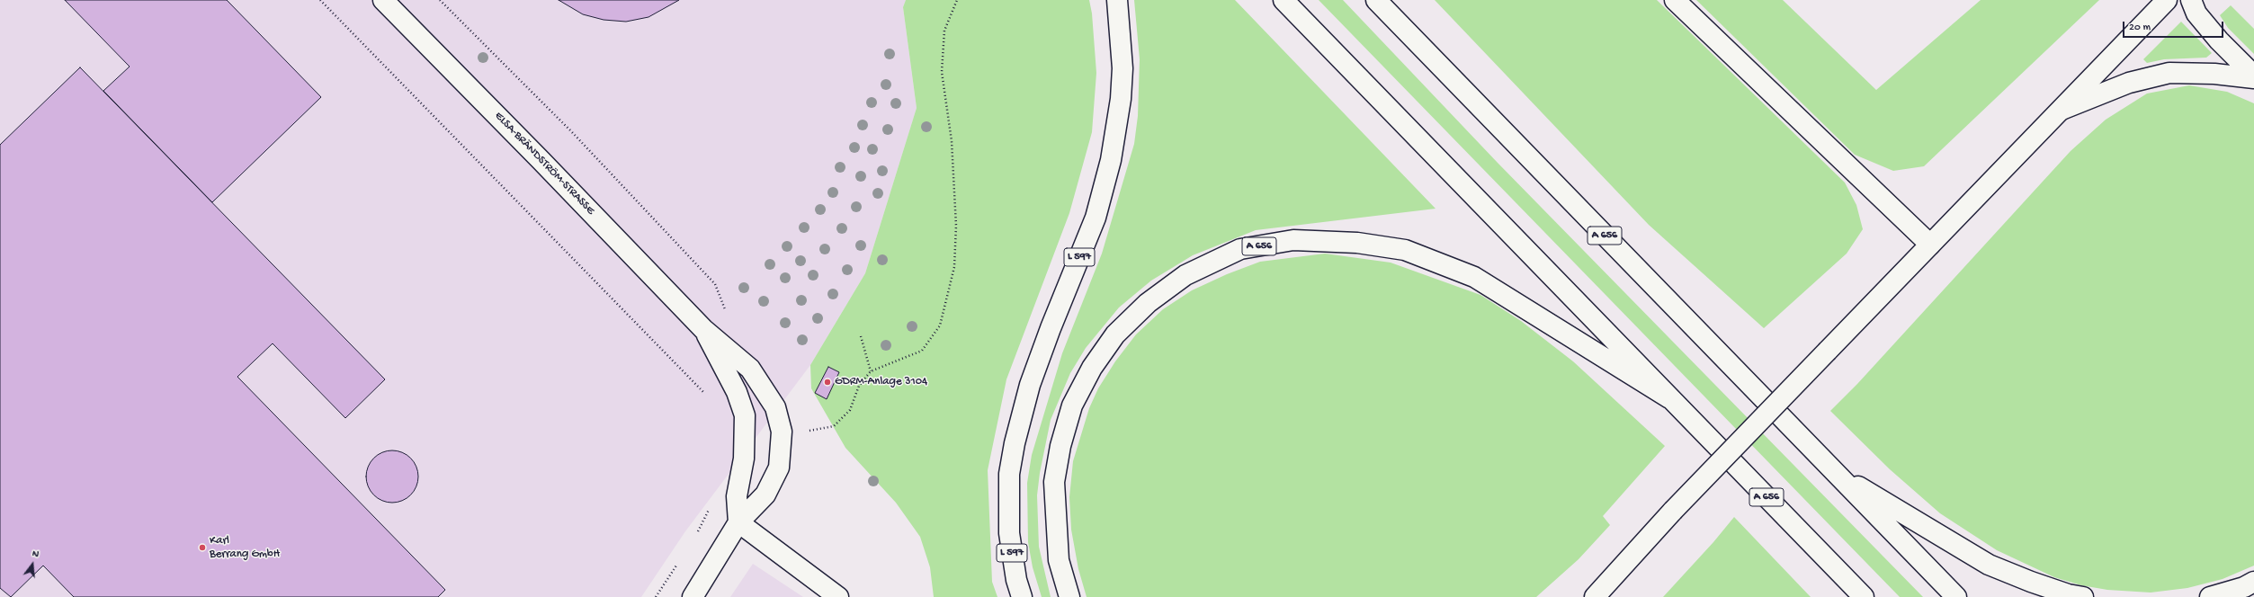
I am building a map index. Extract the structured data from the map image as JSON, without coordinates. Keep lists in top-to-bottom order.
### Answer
{
  "streets": {
    "main road": ["ELSA-BRÄNDSTRÖM-STRASSE", "A 656", "L 597"]
  },
  "places": ["GDRM-Anlage 3104", "Karl Berrang GmbH"],
  "scale_bar": "20 m",
  "north": "top"
}
